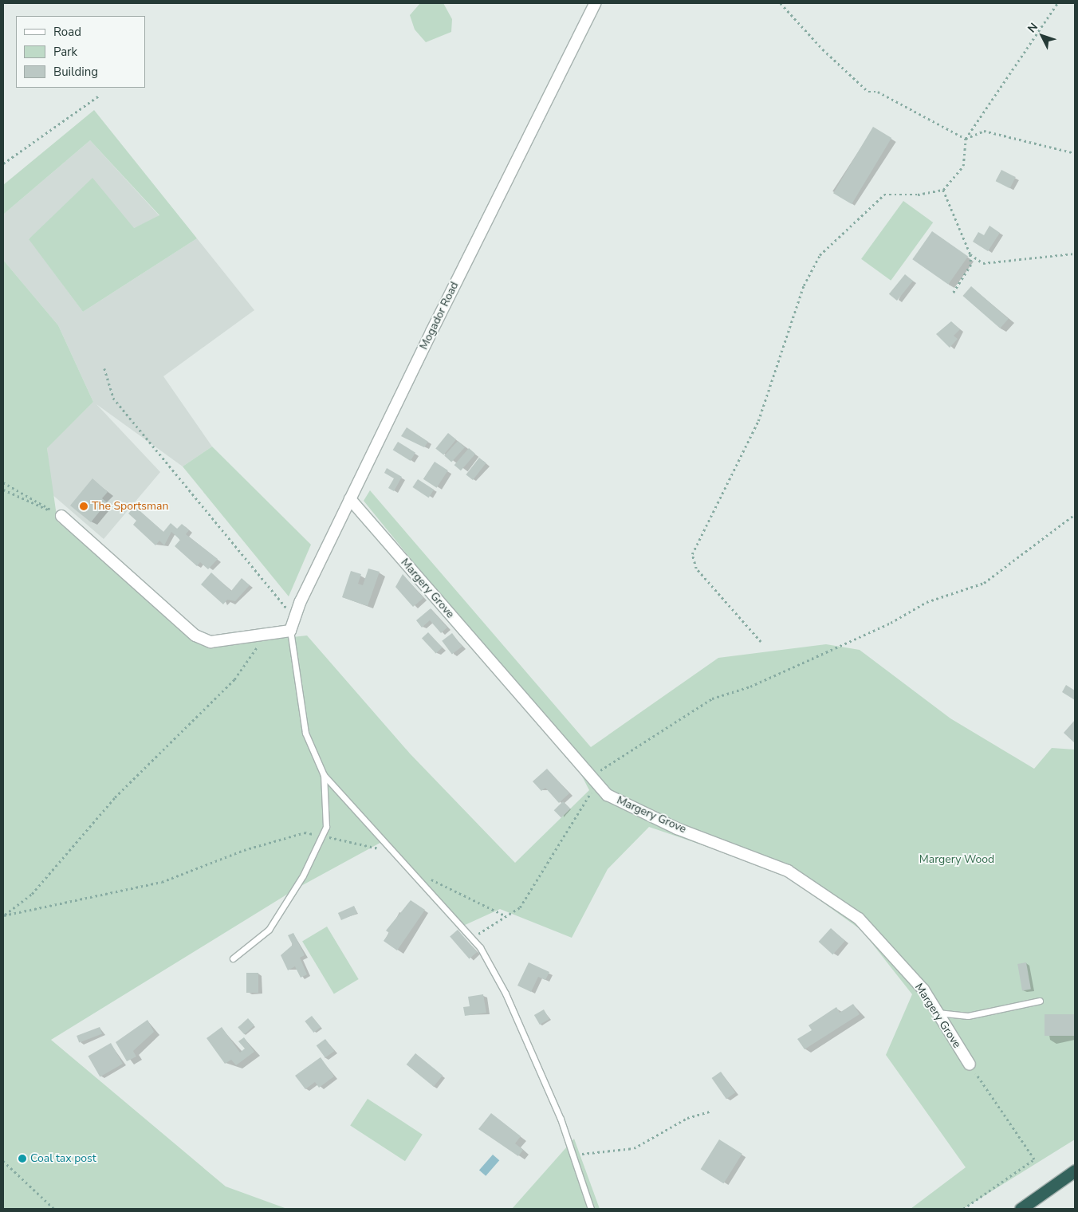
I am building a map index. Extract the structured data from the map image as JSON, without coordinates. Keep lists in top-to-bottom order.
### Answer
{
  "streets": {
    "street": ["Mogador Road", "Margery Grove"]
  },
  "crossings": [
    ["Mogador Road", "Margery Grove"]
  ],
  "parks": ["Margery Wood"],
  "places": ["The Sportsman", "Coal tax post"],
  "legend": ["Road", "Park", "Building"],
  "north": "top left"
}
